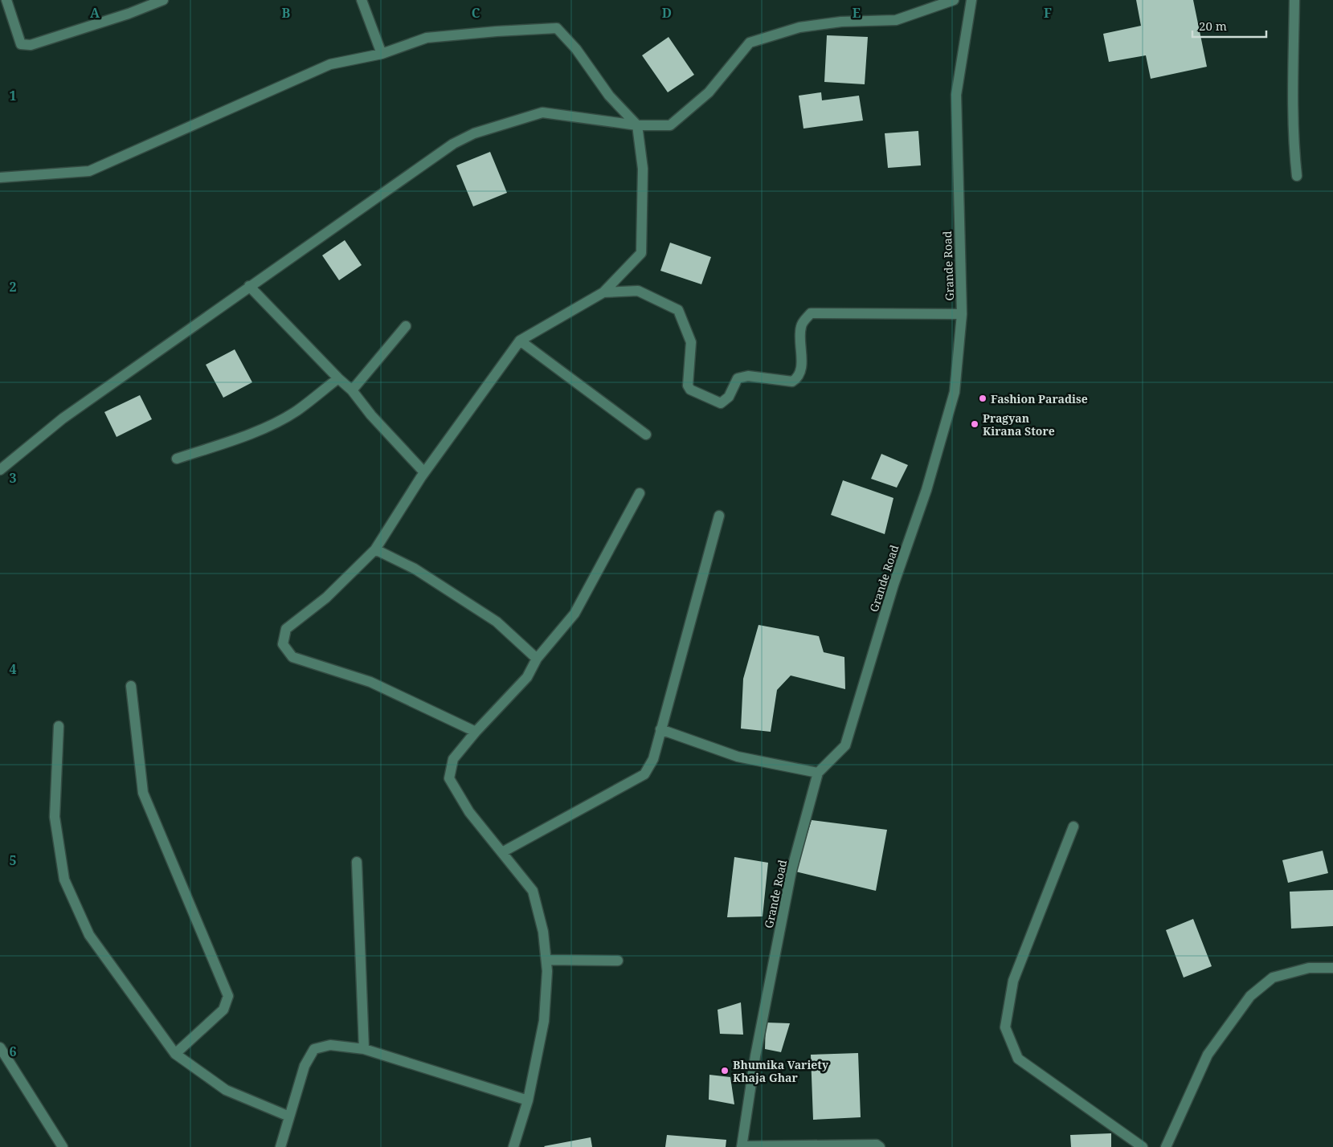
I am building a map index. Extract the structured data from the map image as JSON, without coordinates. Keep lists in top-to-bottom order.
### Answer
{
  "streets": {
    "street": ["Grande Road"]
  },
  "places": ["Fashion Paradise", "Pragyan Kirana Store", "Bhumika Variety Khaja Ghar"],
  "scale_bar": "20 m",
  "grid": {
    "columns": [
      "A",
      "B",
      "C",
      "D",
      "E",
      "F"
    ],
    "rows": [
      "1",
      "2",
      "3",
      "4",
      "5",
      "6"
    ]
  }
}
